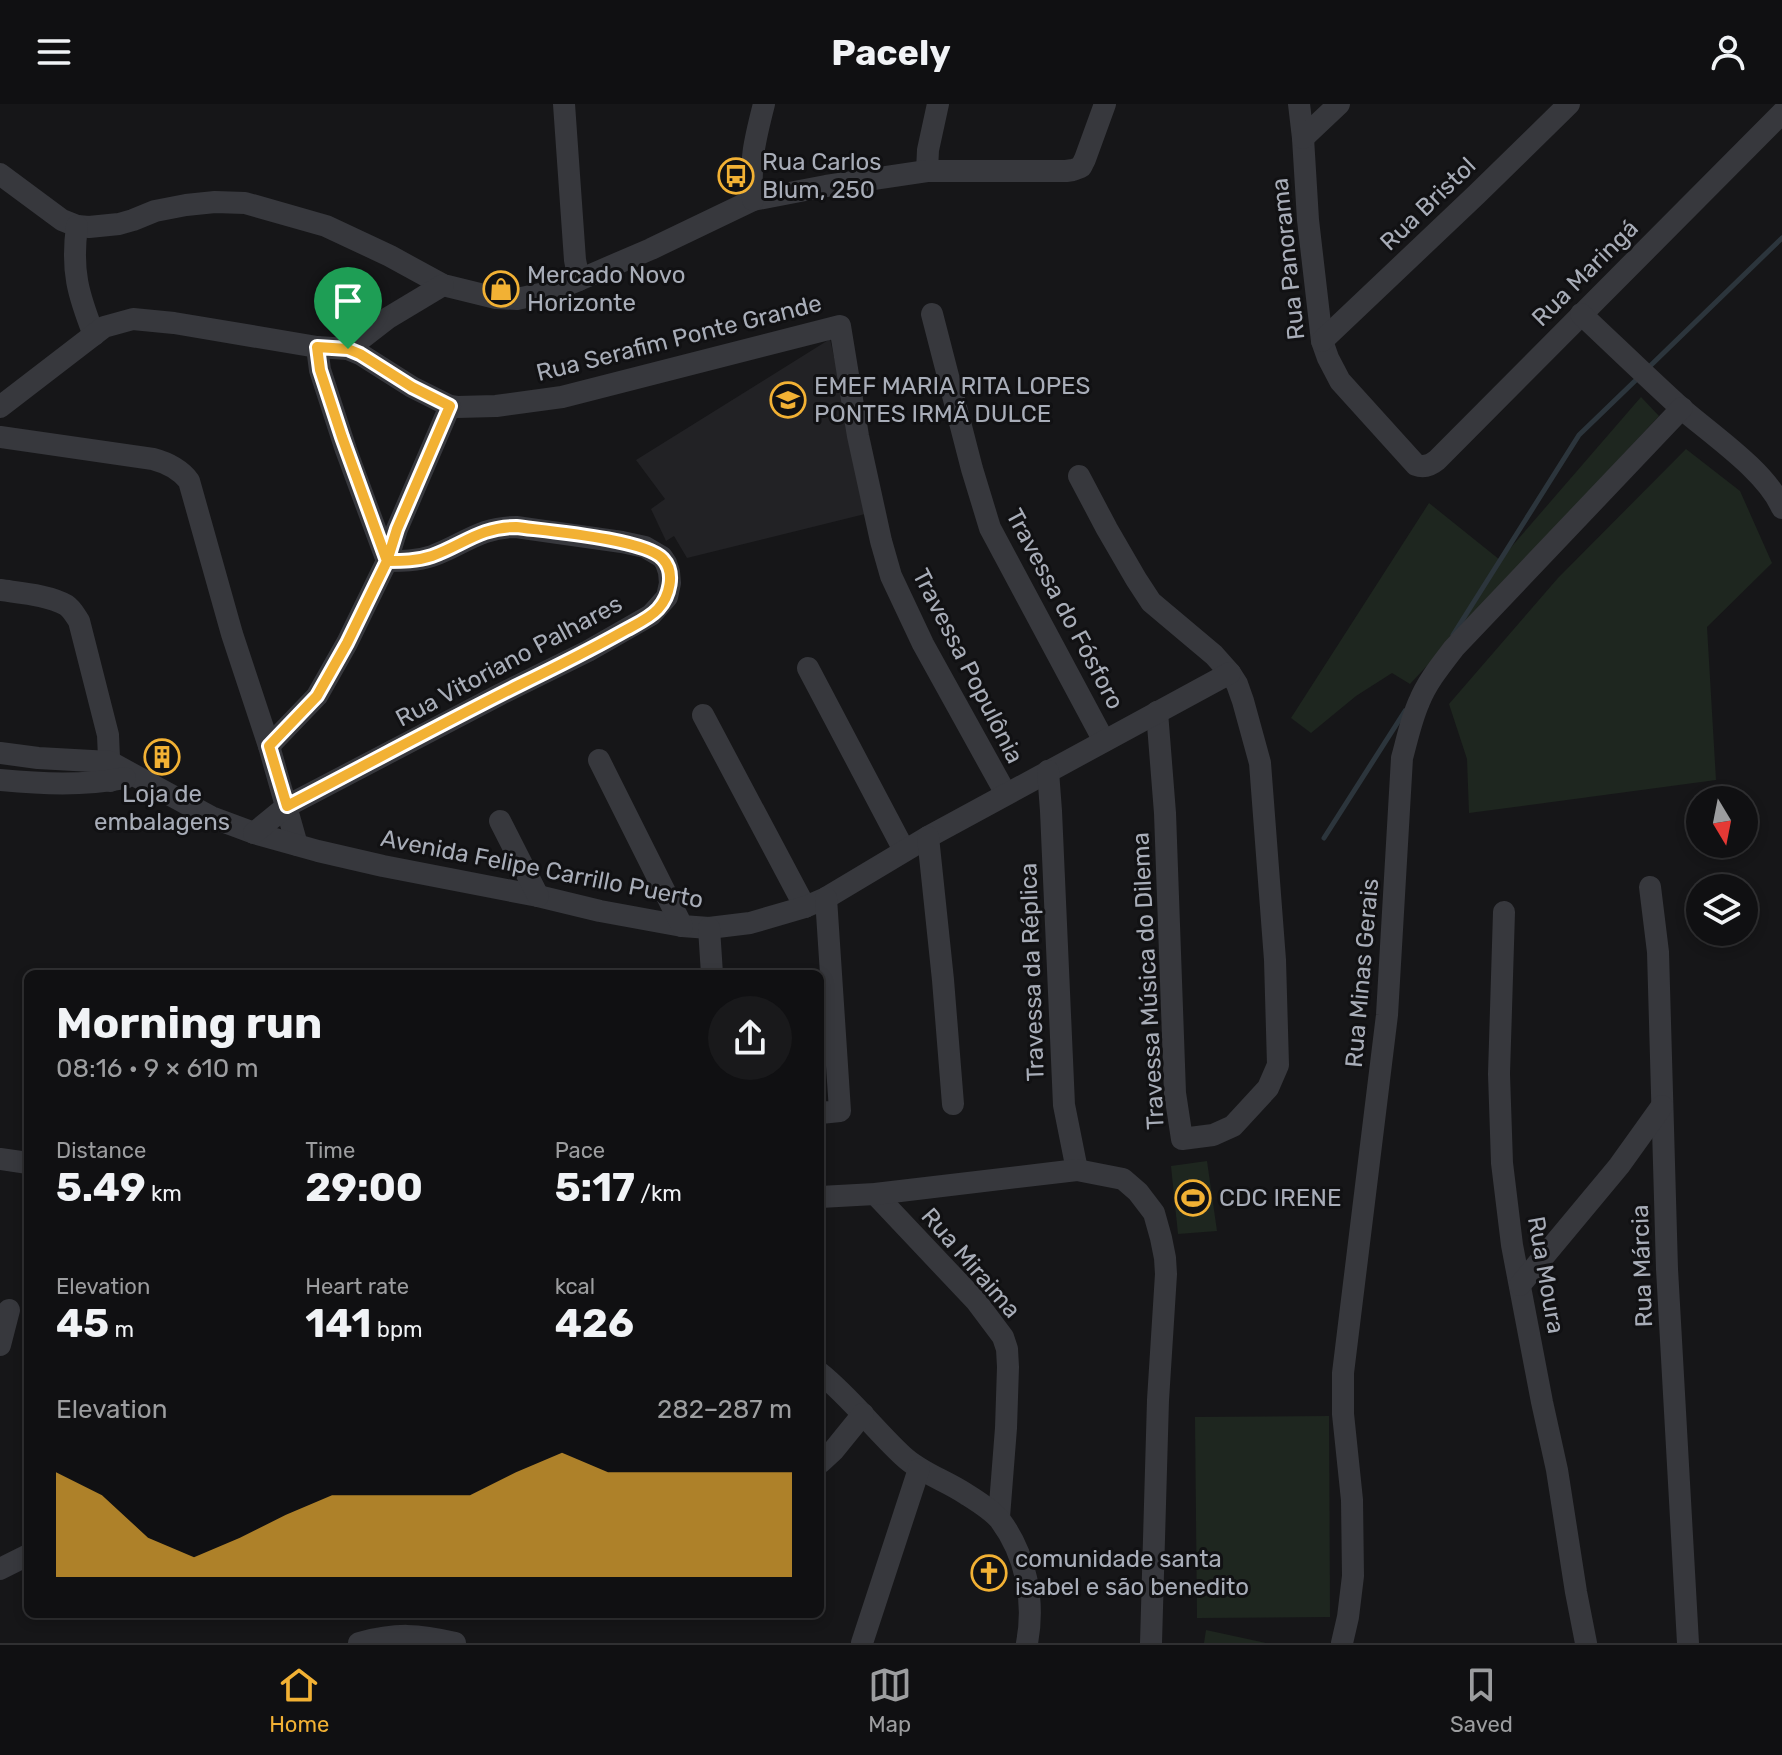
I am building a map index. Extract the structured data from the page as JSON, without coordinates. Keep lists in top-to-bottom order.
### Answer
{
  "streets": {
    "street": [
      "Rua Bristol",
      "Rua Panorama",
      "Rua Maringá",
      "Rua Serafim Ponte Grande",
      "Travessa do Fósforo",
      "Rua Vitoriano Palhares",
      "Travessa Populônia",
      "Avenida Felipe Carrillo Puerto",
      "Travessa da Réplica",
      "Rua Minas Gerais",
      "Travessa Música do Dilema",
      "Rua Miraima",
      "Rua Márcia",
      "Rua Moura"
    ]
  },
  "crossings": [
    ["Rua Bristol", "Rua Panorama"],
    ["Rua Panorama", "Rua Maringá"],
    ["Rua Serafim Ponte Grande", "Travessa Populônia"],
    ["Travessa do Fósforo", "Avenida Felipe Carrillo Puerto"],
    ["Rua Vitoriano Palhares", "Avenida Felipe Carrillo Puerto"],
    ["Travessa Populônia", "Avenida Felipe Carrillo Puerto"],
    ["Avenida Felipe Carrillo Puerto", "Travessa da Réplica"],
    ["Avenida Felipe Carrillo Puerto", "Travessa Música do Dilema"]
  ],
  "places": {
    "bus stop": ["Rua Carlos Blum, 250"],
    "shop": ["Mercado Novo Horizonte"],
    "school or university": ["EMEF MARIA RITA LOPES PONTES IRMÃ DULCE"],
    "building": ["Loja de embalagens"],
    "sports": ["CDC IRENE"],
    "church": ["comunidade santa isabel e são benedito"]
  },
  "north": "bottom",
  "page": {
    "header": "Pacely",
    "heading": ["Morning run", "08:16 · 9 × 610 m"],
    "stats": [
      ["Distance", "5.49 km"],
      ["Time", "29:00"],
      ["Pace", "5:17 /km"],
      ["Elevation", "45 m"],
      ["Heart rate", "141 bpm"],
      ["kcal", "426"]
    ],
    "chart": ["Elevation", "282–287 m"],
    "tabs": ["Home", "Map", "Saved"]
  }
}
